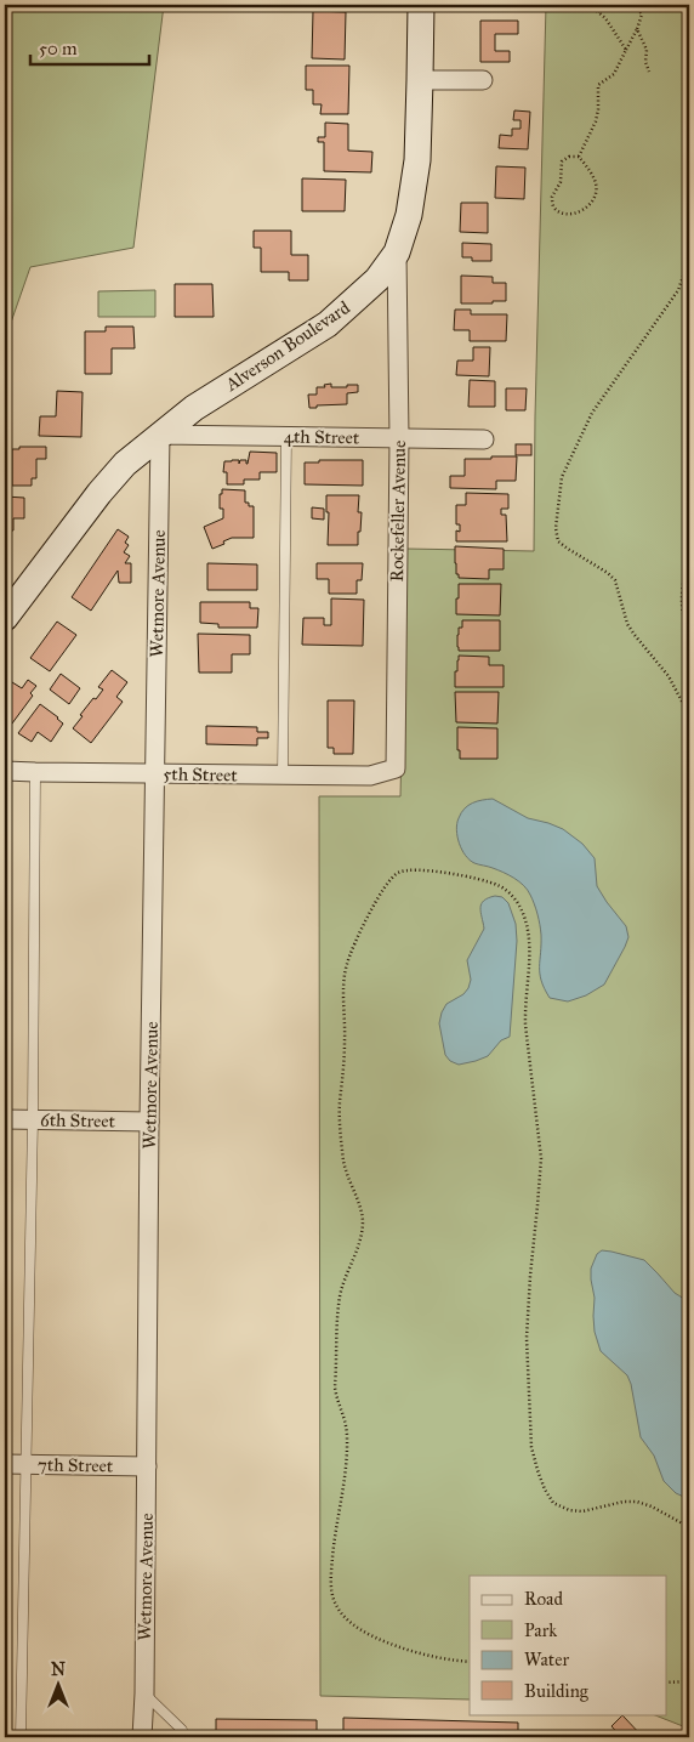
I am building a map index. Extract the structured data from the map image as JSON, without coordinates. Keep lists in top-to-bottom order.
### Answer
{
  "streets": {
    "main road": ["Alverson Boulevard"],
    "street": [
      "4th Street",
      "Rockefeller Avenue",
      "Wetmore Avenue",
      "5th Street",
      "6th Street",
      "7th Street"
    ]
  },
  "crossings": [
    ["Alverson Boulevard", "4th Street"],
    ["Alverson Boulevard", "Rockefeller Avenue"],
    ["Alverson Boulevard", "Wetmore Avenue"],
    ["4th Street", "Rockefeller Avenue"],
    ["4th Street", "Wetmore Avenue"],
    ["Rockefeller Avenue", "5th Street"],
    ["Wetmore Avenue", "5th Street"],
    ["Wetmore Avenue", "6th Street"],
    ["Wetmore Avenue", "7th Street"]
  ],
  "legend": [
    "Road",
    "Park",
    "Water",
    "Building"
  ],
  "scale_bar": "50 m",
  "north": "top"
}
